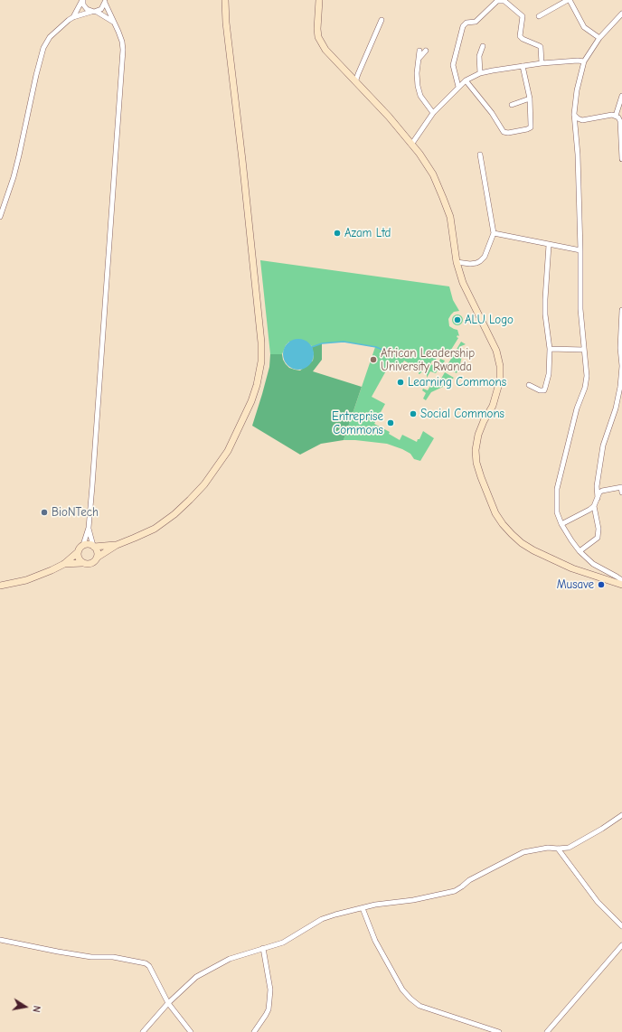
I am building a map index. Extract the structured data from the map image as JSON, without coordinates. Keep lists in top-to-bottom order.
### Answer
{
  "places": [
    "Azam Ltd",
    "ALU Logo",
    "African Leadership University Rwanda",
    "Learning Commons",
    "Social Commons",
    "Entreprise Commons",
    "BioNTech",
    "Musave"
  ],
  "north": "right"
}
